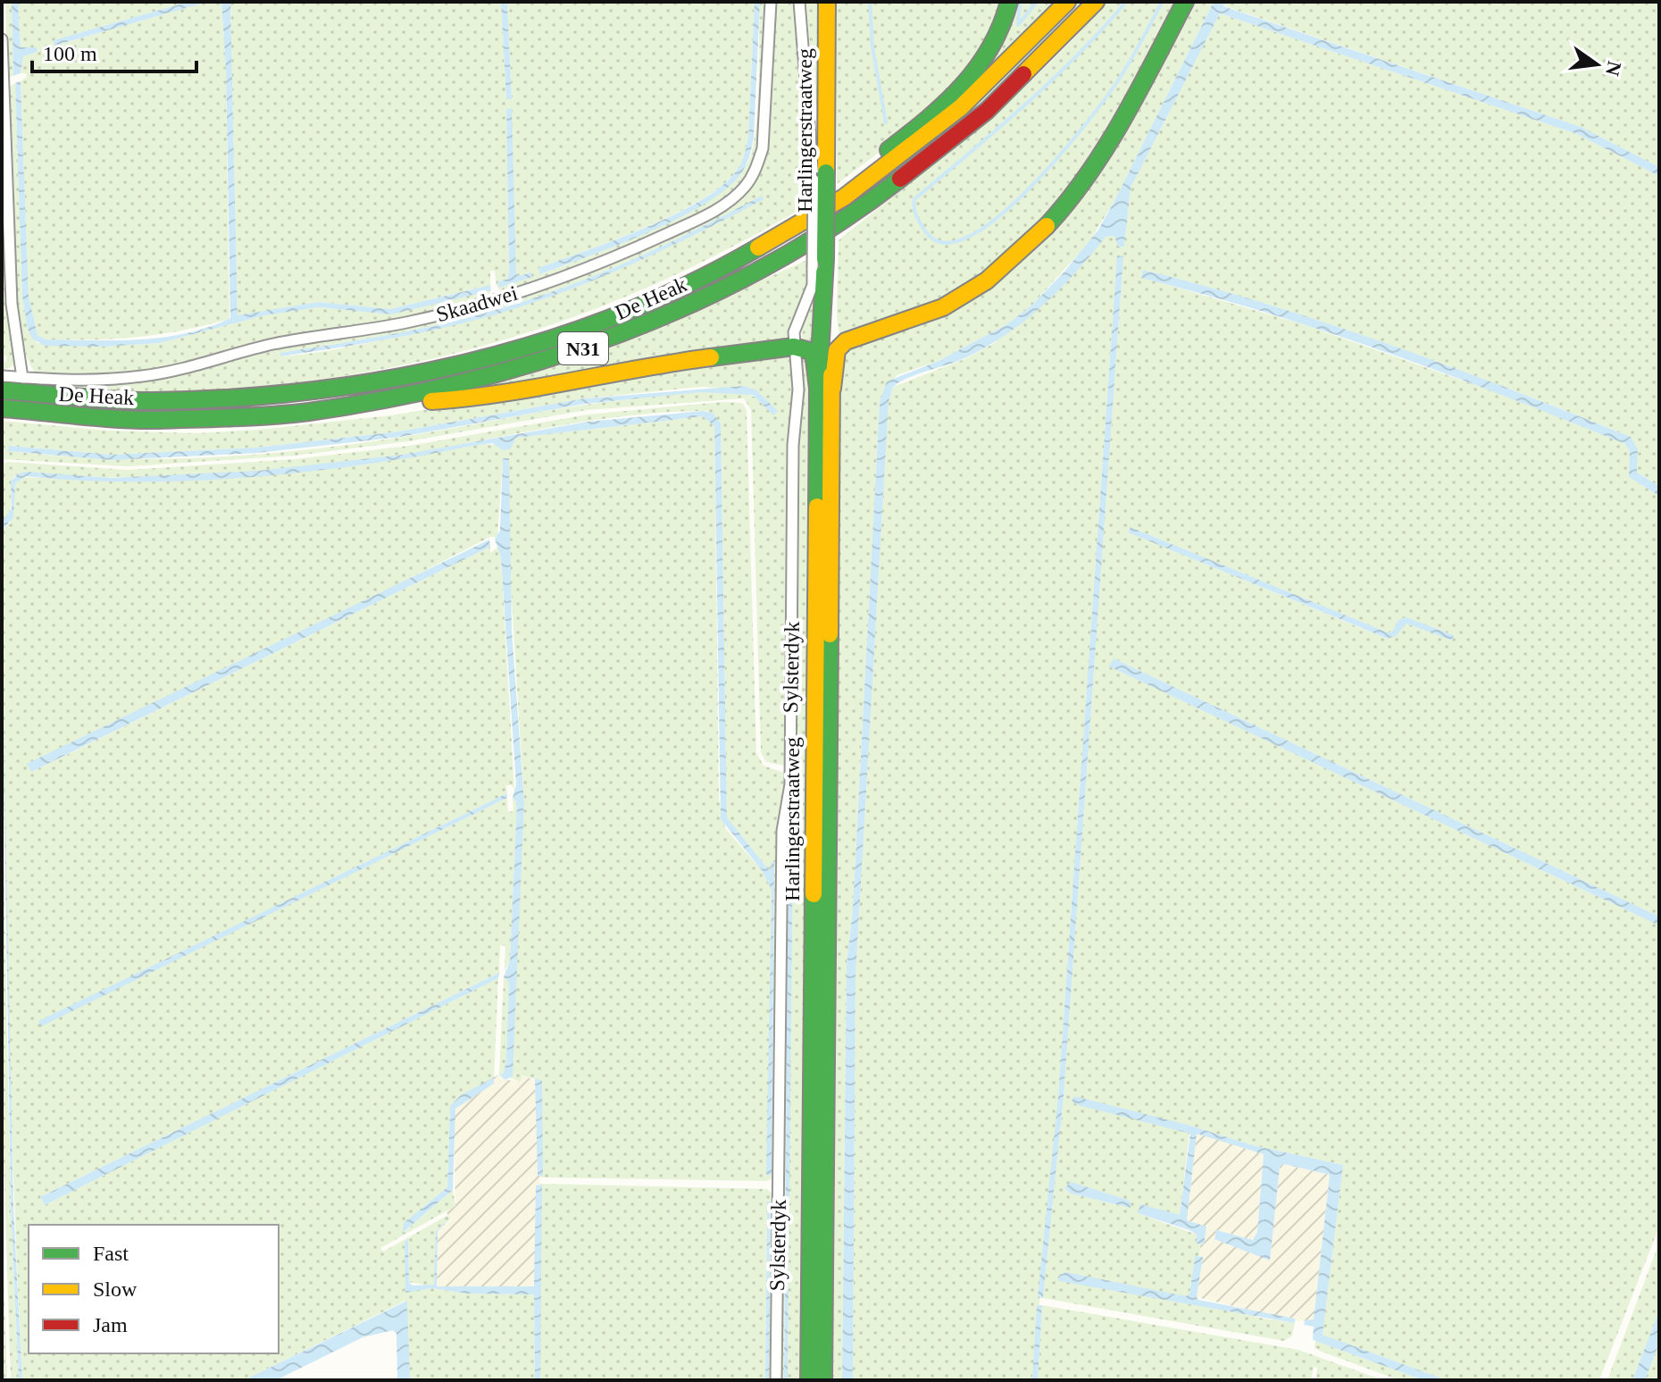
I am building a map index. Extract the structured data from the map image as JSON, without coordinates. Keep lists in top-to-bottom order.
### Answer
{
  "streets": {
    "main road": ["Harlingerstraatweg", "De Heak", "N31"],
    "street": ["Skaadwei", "Sylsterdyk"]
  },
  "crossings": [
    ["Harlingerstraatweg", "Sylsterdyk"],
    ["De Heak", "N31"],
    ["N31", "Sylsterdyk"]
  ],
  "legend": ["Fast", "Slow", "Jam"],
  "scale_bar": "100 m",
  "north": "right"
}
